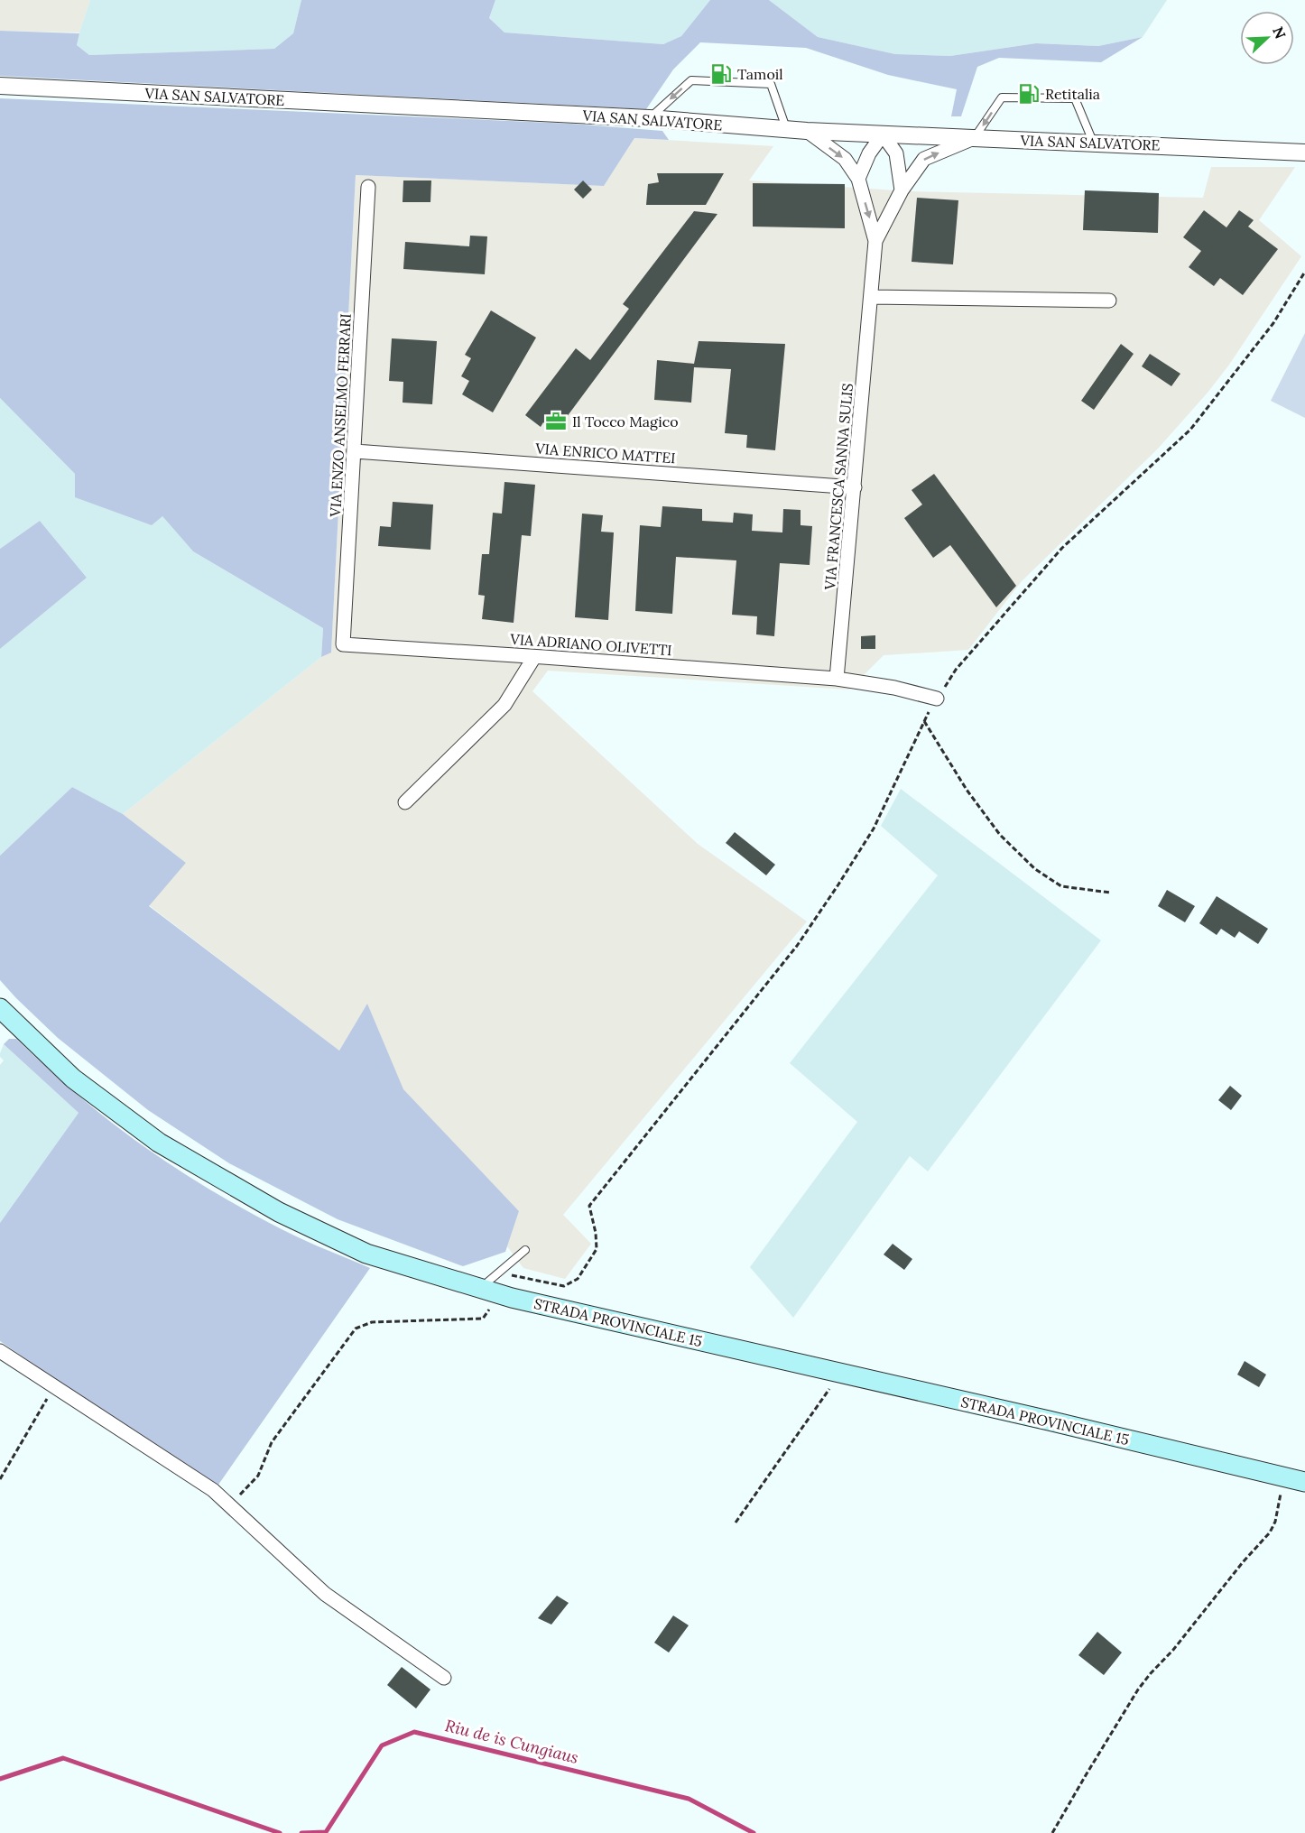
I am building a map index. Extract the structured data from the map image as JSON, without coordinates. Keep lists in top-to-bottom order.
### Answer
{
  "streets": {
    "main road": ["STRADA PROVINCIALE 15"],
    "street": [
      "VIA SAN SALVATORE",
      "VIA ENZO ANSELMO FERRARI",
      "VIA ENRICO MATTEI",
      "VIA FRANCESCA SANNA SULIS",
      "VIA ADRIANO OLIVETTI"
    ]
  },
  "crossings": [
    ["VIA SAN SALVATORE", "VIA FRANCESCA SANNA SULIS"],
    ["VIA ENZO ANSELMO FERRARI", "VIA ENRICO MATTEI"],
    ["VIA ENZO ANSELMO FERRARI", "VIA ADRIANO OLIVETTI"],
    ["VIA ENRICO MATTEI", "VIA FRANCESCA SANNA SULIS"],
    ["VIA FRANCESCA SANNA SULIS", "VIA ADRIANO OLIVETTI"]
  ],
  "water": ["Riu de is Cungiaus"],
  "places": {
    "fuel station": ["Tamoil", "Retitalia"],
    "office": ["Il Tocco Magico"]
  },
  "north": "top right"
}
